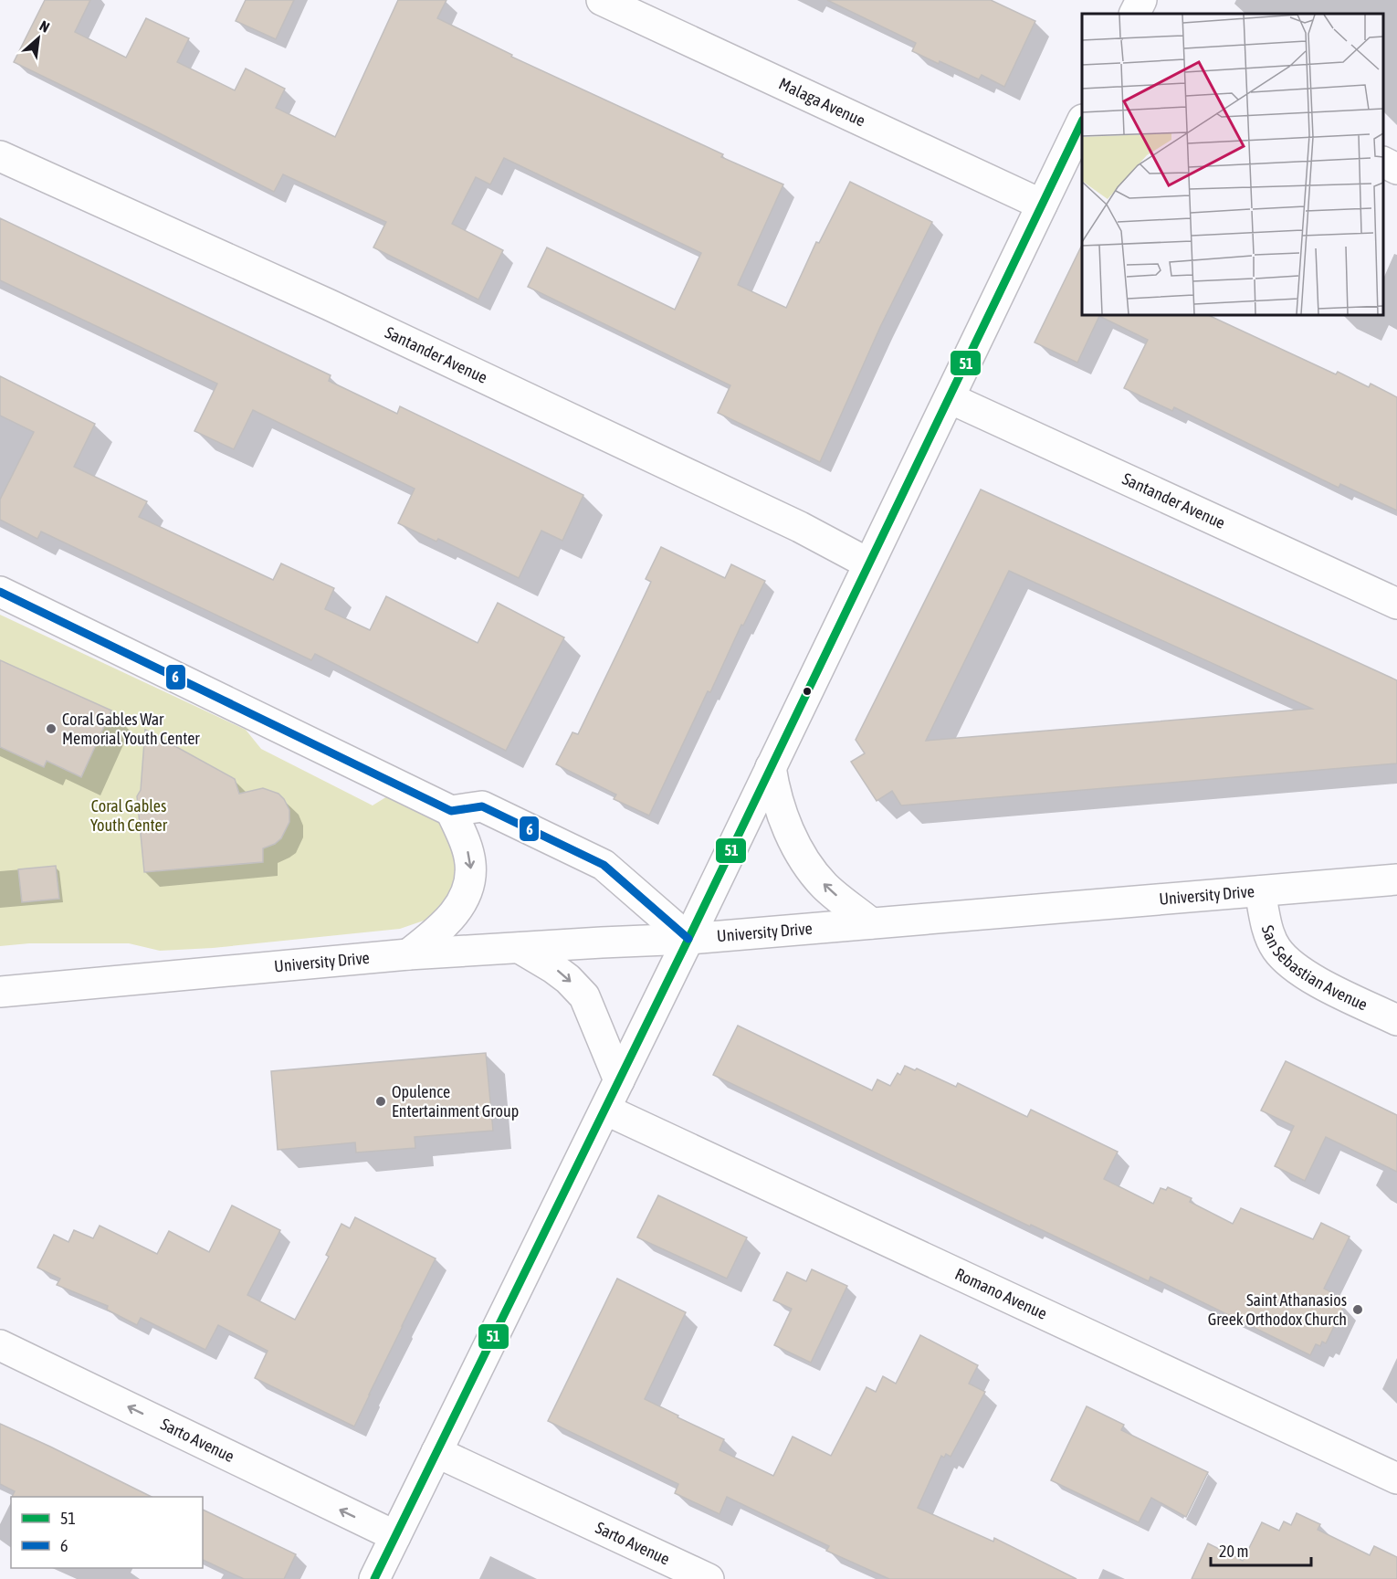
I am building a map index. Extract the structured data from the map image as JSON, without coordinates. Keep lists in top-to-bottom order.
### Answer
{
  "streets": {
    "street": [
      "Malaga Avenue",
      "Santander Avenue",
      "University Drive",
      "San Sebastian Avenue",
      "Romano Avenue",
      "Sarto Avenue"
    ]
  },
  "crossings": [
    ["University Drive", "San Sebastian Avenue"]
  ],
  "one_way": ["Sarto Avenue"],
  "parks": ["Coral Gables Youth Center"],
  "places": ["Coral Gables War Memorial Youth Center", "Opulence Entertainment Group", "Saint Athanasios Greek Orthodox Church"],
  "lines": ["transit line 51", "transit line 6"],
  "legend": ["51", "6"],
  "scale_bar": "20 m",
  "north": "top right"
}
